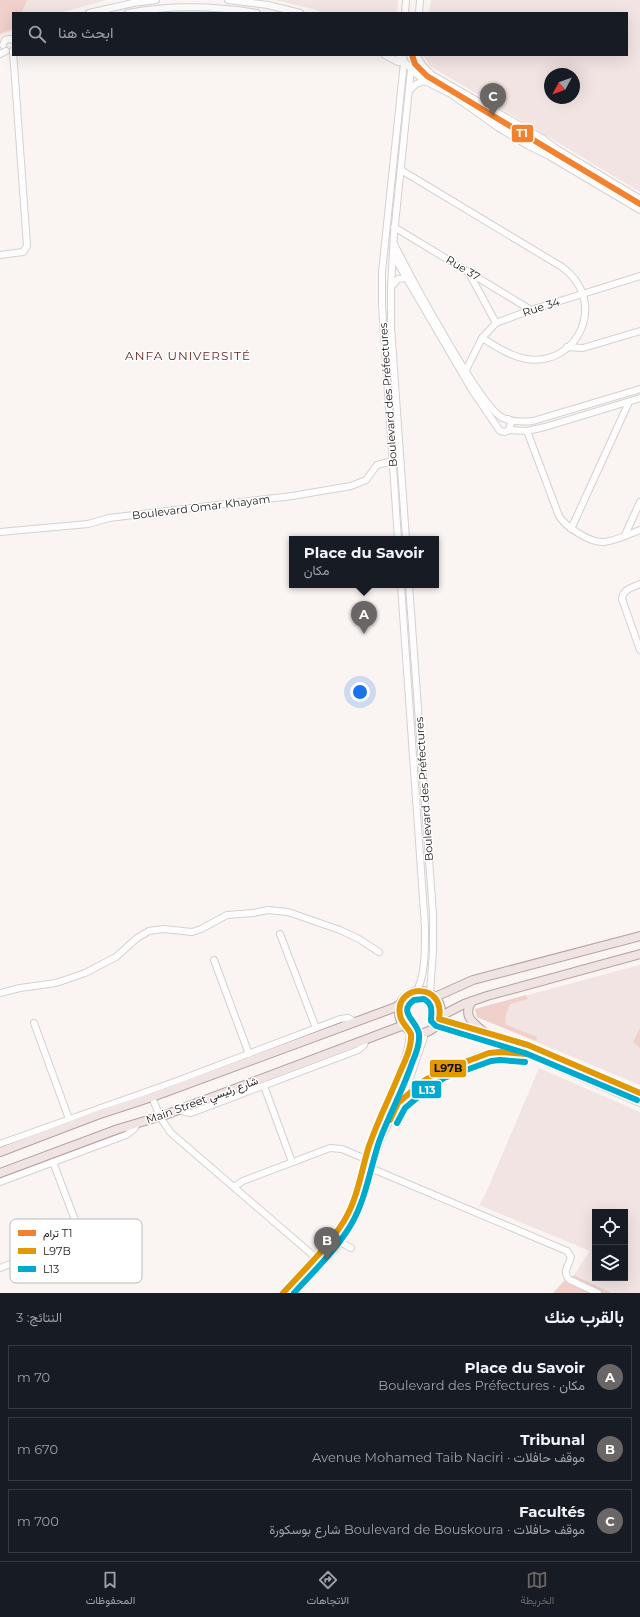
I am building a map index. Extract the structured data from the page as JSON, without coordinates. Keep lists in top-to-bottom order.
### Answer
{
  "streets": {
    "main road": ["Main Street شارع رئيسي"],
    "street": [
      "Rue 37",
      "Rue 34",
      "Boulevard des Préfectures",
      "Boulevard Omar Khayam"
    ]
  },
  "crossings": [
    ["Rue 37", "Rue 34"],
    ["Rue 37", "Boulevard des Préfectures"],
    ["Boulevard des Préfectures", "Boulevard Omar Khayam"],
    ["Boulevard des Préfectures", "Main Street شارع رئيسي"]
  ],
  "districts": ["ANFA UNIVERSITÉ"],
  "lines": ["tram line T1", "transit line L97B", "transit line L13"],
  "legend": ["ترام T1", "L97B", "L13"],
  "north": "bottom left",
  "page": {
    "search": "ابحث هنا",
    "pins": ["C", "A", "B"],
    "popup": ["Place du Savoir", "مكان"],
    "heading": ["بالقرب منك", "النتائج: 3"],
    "list": [
      {
        "mark": "A",
        "name": "Place du Savoir",
        "note": "مكان · Boulevard des Préfectures",
        "value": "70 m"
      },
      {
        "mark": "B",
        "name": "Tribunal",
        "note": "موقف حافلات · Avenue Mohamed Taib Naciri",
        "value": "670 m"
      },
      {
        "mark": "C",
        "name": "Facultés",
        "note": "موقف حافلات · Boulevard de Bouskoura شارع بوسكورة",
        "value": "700 m"
      }
    ],
    "nav": ["الخريطة", "الاتجاهات", "المحفوظات"]
  }
}
